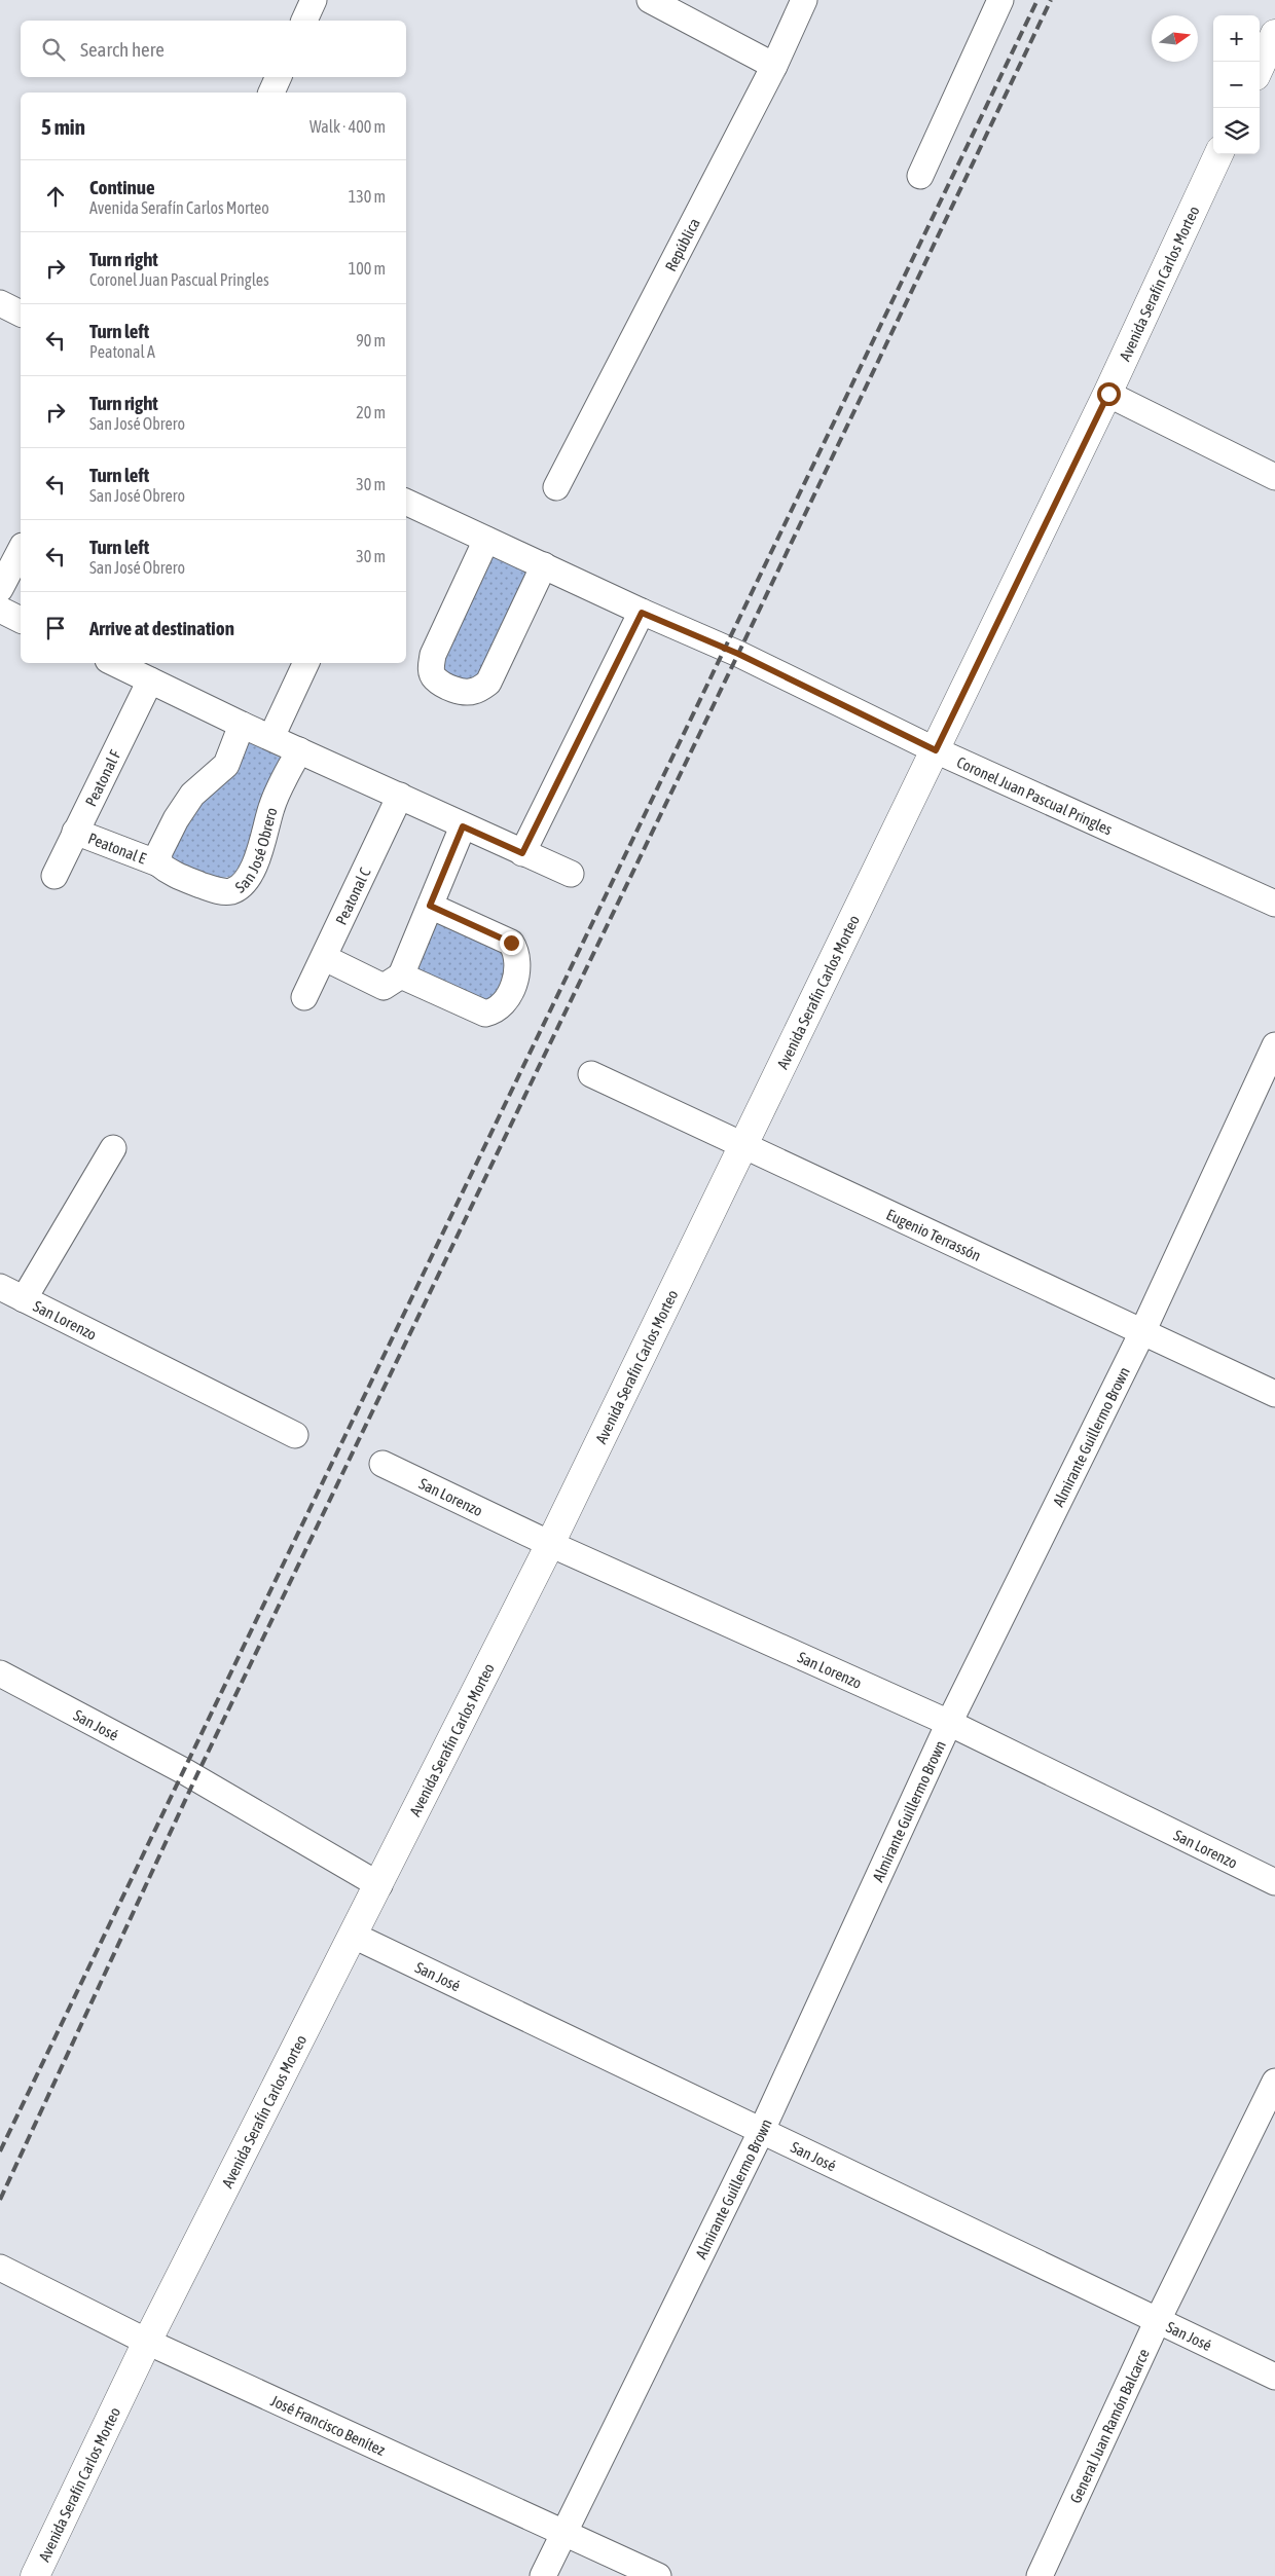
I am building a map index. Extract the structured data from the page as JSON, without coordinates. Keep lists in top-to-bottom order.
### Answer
{
  "streets": {
    "main road": ["Avenida Serafín Carlos Morteo"],
    "street": [
      "República",
      "Peatonal F",
      "Coronel Juan Pascual Pringles",
      "San José Obrero",
      "Peatonal E",
      "Peatonal C",
      "Eugenio Terrassón",
      "San Lorenzo",
      "Almirante Guillermo Brown",
      "San José",
      "José Francisco Benítez",
      "General Juan Ramón Balcarce"
    ]
  },
  "crossings": [
    ["Avenida Serafín Carlos Morteo", "Coronel Juan Pascual Pringles"],
    ["Avenida Serafín Carlos Morteo", "Eugenio Terrassón"],
    ["Avenida Serafín Carlos Morteo", "San Lorenzo"],
    ["Avenida Serafín Carlos Morteo", "San José"],
    ["Avenida Serafín Carlos Morteo", "José Francisco Benítez"],
    ["Peatonal F", "Peatonal E"],
    ["San José Obrero", "Peatonal E"],
    ["Eugenio Terrassón", "Almirante Guillermo Brown"],
    ["San Lorenzo", "Almirante Guillermo Brown"],
    ["Almirante Guillermo Brown", "San José"],
    ["Almirante Guillermo Brown", "José Francisco Benítez"],
    ["San José", "General Juan Ramón Balcarce"]
  ],
  "north": "right",
  "page": {
    "map_buttons": ["+", "−"],
    "search": "Search here",
    "heading": ["5 min", "Walk · 400 m"],
    "list": [
      ["Continue", "Avenida Serafín Carlos Morteo", "130 m"],
      ["Turn right", "Coronel Juan Pascual Pringles", "100 m"],
      ["Turn left", "Peatonal A", "90 m"],
      ["Turn right", "San José Obrero", "20 m"],
      ["Turn left", "San José Obrero", "30 m"],
      ["Turn left", "San José Obrero", "30 m"],
      "Arrive at destination"
    ]
  }
}
